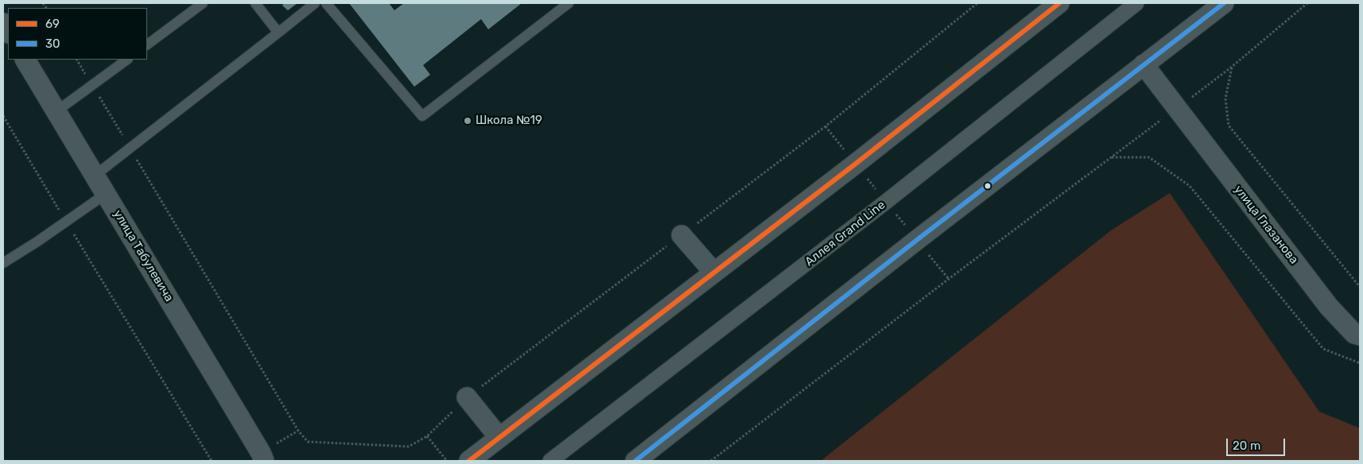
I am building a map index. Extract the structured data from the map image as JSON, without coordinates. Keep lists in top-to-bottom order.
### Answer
{
  "streets": {
    "street": ["улица Глазанова", "Аллея Grand Line", "улица Табулевича"]
  },
  "places": ["Школа №19"],
  "lines": ["transit line 69", "transit line 30"],
  "legend": ["69", "30"],
  "scale_bar": "20 m"
}
